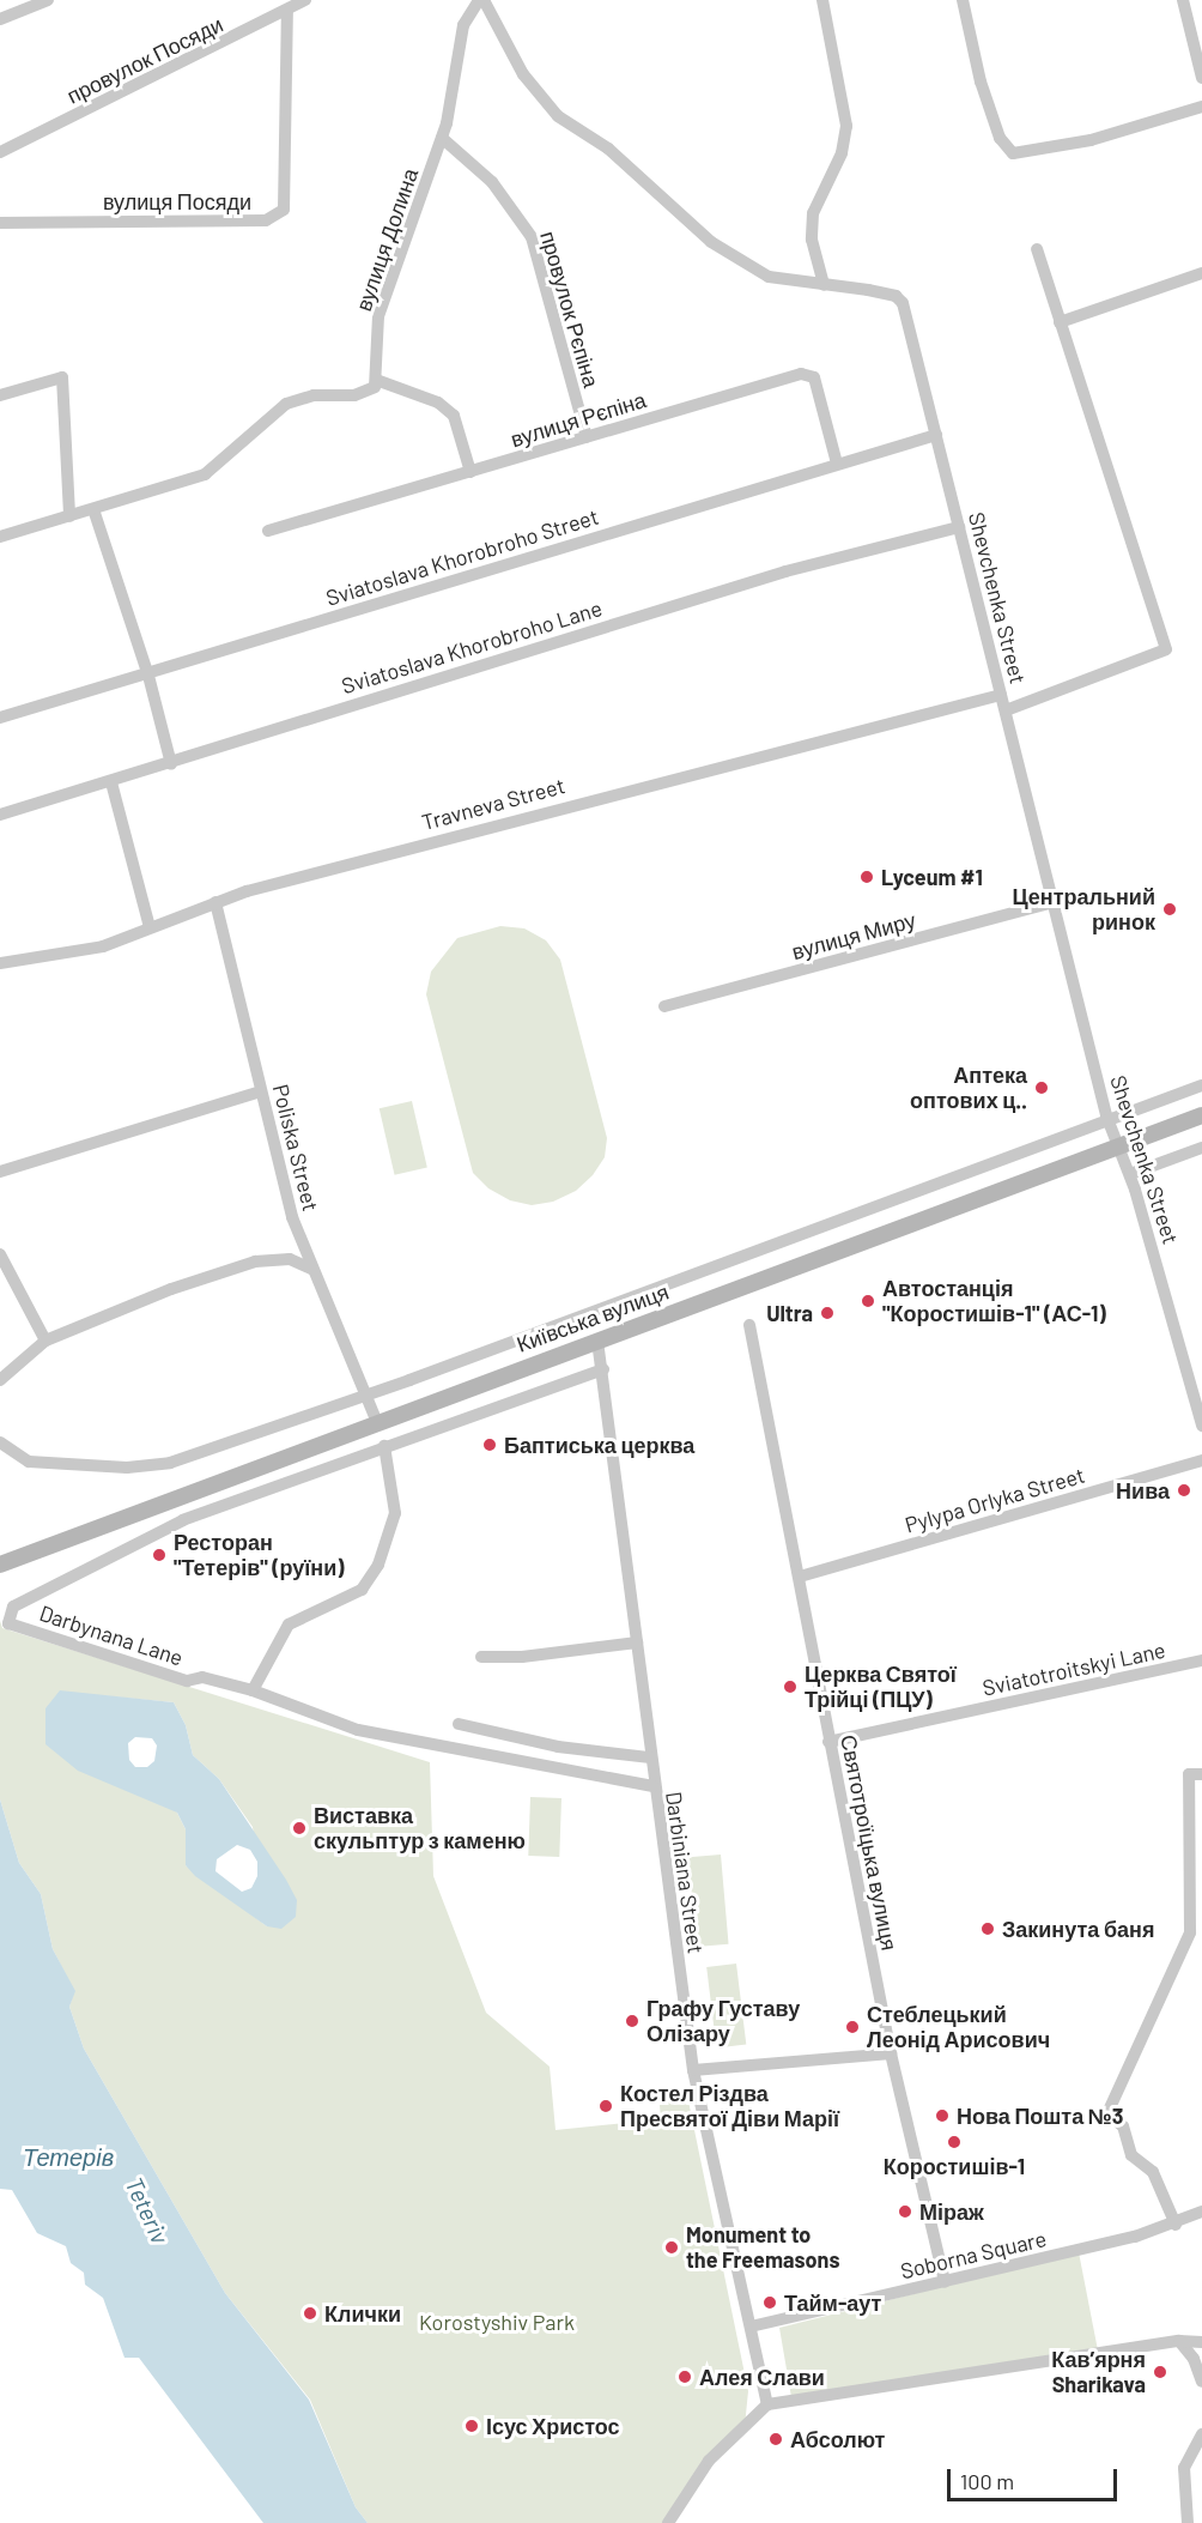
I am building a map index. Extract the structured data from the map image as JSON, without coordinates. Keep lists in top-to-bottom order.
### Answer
{
  "streets": {
    "main road": ["Київська вулиця"],
    "street": [
      "провулок Посяди",
      "вулиця Посяди",
      "вулиця Долина",
      "провулок Рєпіна",
      "вулиця Рєпіна",
      "Sviatoslava Khorobroho Street",
      "Shevchenka Street",
      "Sviatoslava Khorobroho Lane",
      "Travneva Street",
      "вулиця Миру",
      "Poliska Street",
      "Pylypa Orlyka Street",
      "Darbynana Lane",
      "Sviatotroitskyi Lane",
      "Святотроїцька вулиця",
      "Darbiniana Street",
      "Soborna Square"
    ]
  },
  "crossings": [
    ["провулок Посяди", "вулиця Посяди"],
    ["вулиця Долина", "провулок Рєпіна"],
    ["вулиця Долина", "Shevchenka Street"],
    ["провулок Рєпіна", "вулиця Рєпіна"],
    ["вулиця Рєпіна", "Sviatoslava Khorobroho Street"],
    ["Sviatoslava Khorobroho Street", "Shevchenka Street"],
    ["Shevchenka Street", "Sviatoslava Khorobroho Lane"],
    ["Shevchenka Street", "Travneva Street"],
    ["Shevchenka Street", "вулиця Миру"],
    ["Shevchenka Street", "Київська вулиця"],
    ["Travneva Street", "Poliska Street"],
    ["Poliska Street", "Київська вулиця"],
    ["Київська вулиця", "Darbiniana Street"],
    ["Pylypa Orlyka Street", "Святотроїцька вулиця"],
    ["Darbynana Lane", "Darbiniana Street"],
    ["Sviatotroitskyi Lane", "Святотроїцька вулиця"],
    ["Святотроїцька вулиця", "Soborna Square"],
    ["Darbiniana Street", "Soborna Square"]
  ],
  "water": ["Тетерів", "Teteriv"],
  "parks": ["Korostyshiv Park"],
  "places": [
    "Lyceum #1",
    "Центральний ринок",
    "Аптека оптових ц‥",
    "Автостанція \"Коростишів-1\" (АС-1)",
    "Ultra",
    "Баптиська церква",
    "Нива",
    "Ресторан \"Тетерів\" (руїни)",
    "Церква Святої Трійці (ПЦУ)",
    "Виставка скульптур з каменю",
    "Закинута баня",
    "Графу Густаву Олізару",
    "Стеблецький Леонід Арисович",
    "Костел Різдва Пресвятої Діви Марії",
    "Нова Пошта №3",
    "Коростишів-1",
    "Міраж",
    "Monument to the Freemasons",
    "Тайм-аут",
    "Клички",
    "Кав’ярня Sharikava",
    "Алея Слави",
    "Ісус Христос",
    "Абсолют"
  ],
  "scale_bar": "100 m"
}
